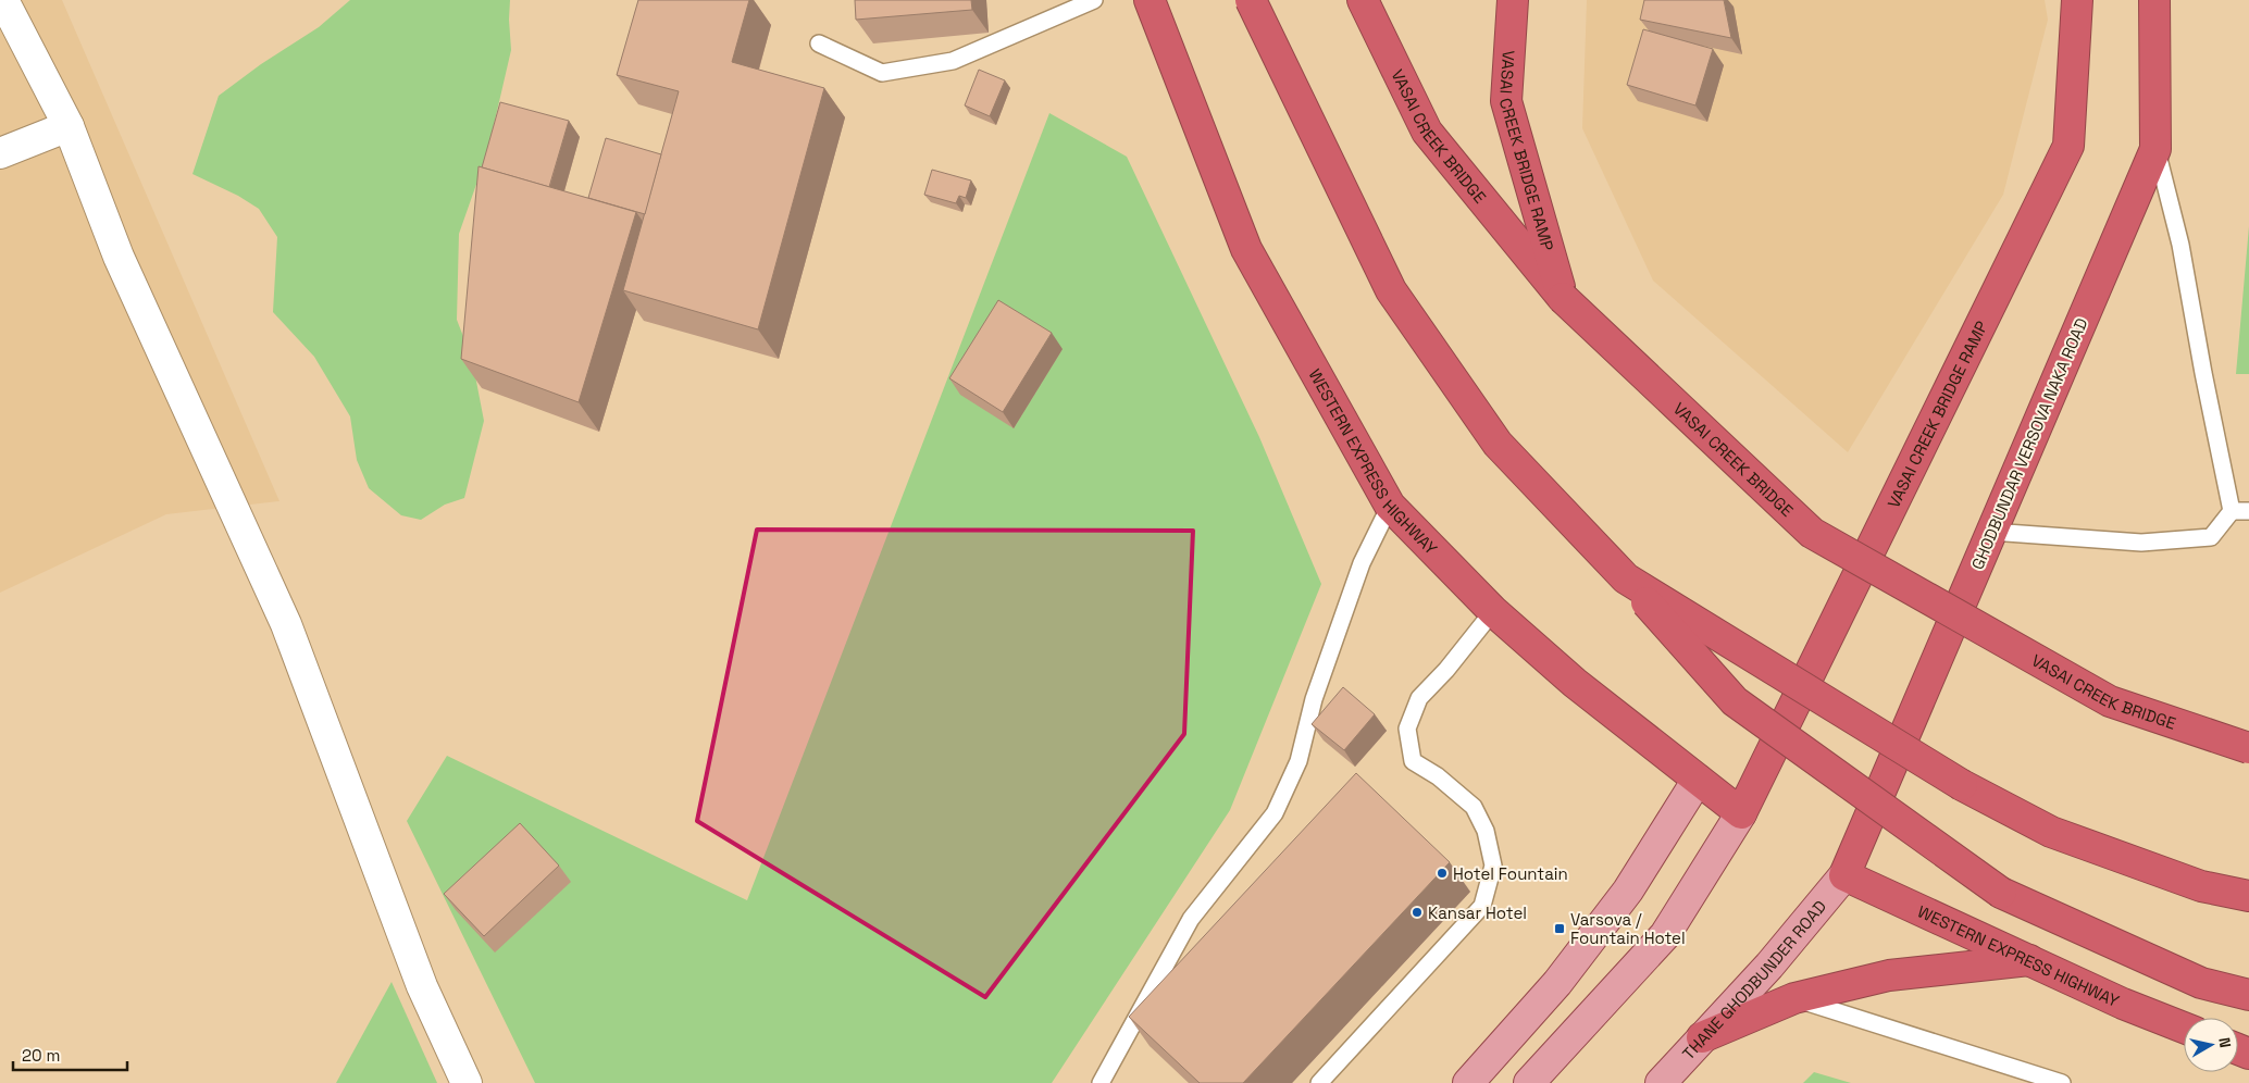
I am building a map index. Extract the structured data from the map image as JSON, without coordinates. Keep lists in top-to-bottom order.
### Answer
{
  "streets": {
    "highway": [
      "VASAI CREEK BRIDGE",
      "VASAI CREEK BRIDGE RAMP",
      "GHODBUNDAR VERSOVA NAKA ROAD",
      "WESTERN EXPRESS HIGHWAY"
    ],
    "main road": ["THANE GHODBUNDER ROAD"]
  },
  "crossings": [
    ["VASAI CREEK BRIDGE", "VASAI CREEK BRIDGE RAMP"],
    ["VASAI CREEK BRIDGE RAMP", "WESTERN EXPRESS HIGHWAY"],
    ["GHODBUNDAR VERSOVA NAKA ROAD", "WESTERN EXPRESS HIGHWAY"],
    ["GHODBUNDAR VERSOVA NAKA ROAD", "THANE GHODBUNDER ROAD"],
    ["WESTERN EXPRESS HIGHWAY", "THANE GHODBUNDER ROAD"]
  ],
  "places": {
    "other": ["Hotel Fountain", "Kansar Hotel"],
    "transit": ["Varsova / Fountain Hotel"]
  },
  "scale_bar": "20 m",
  "north": "right"
}
